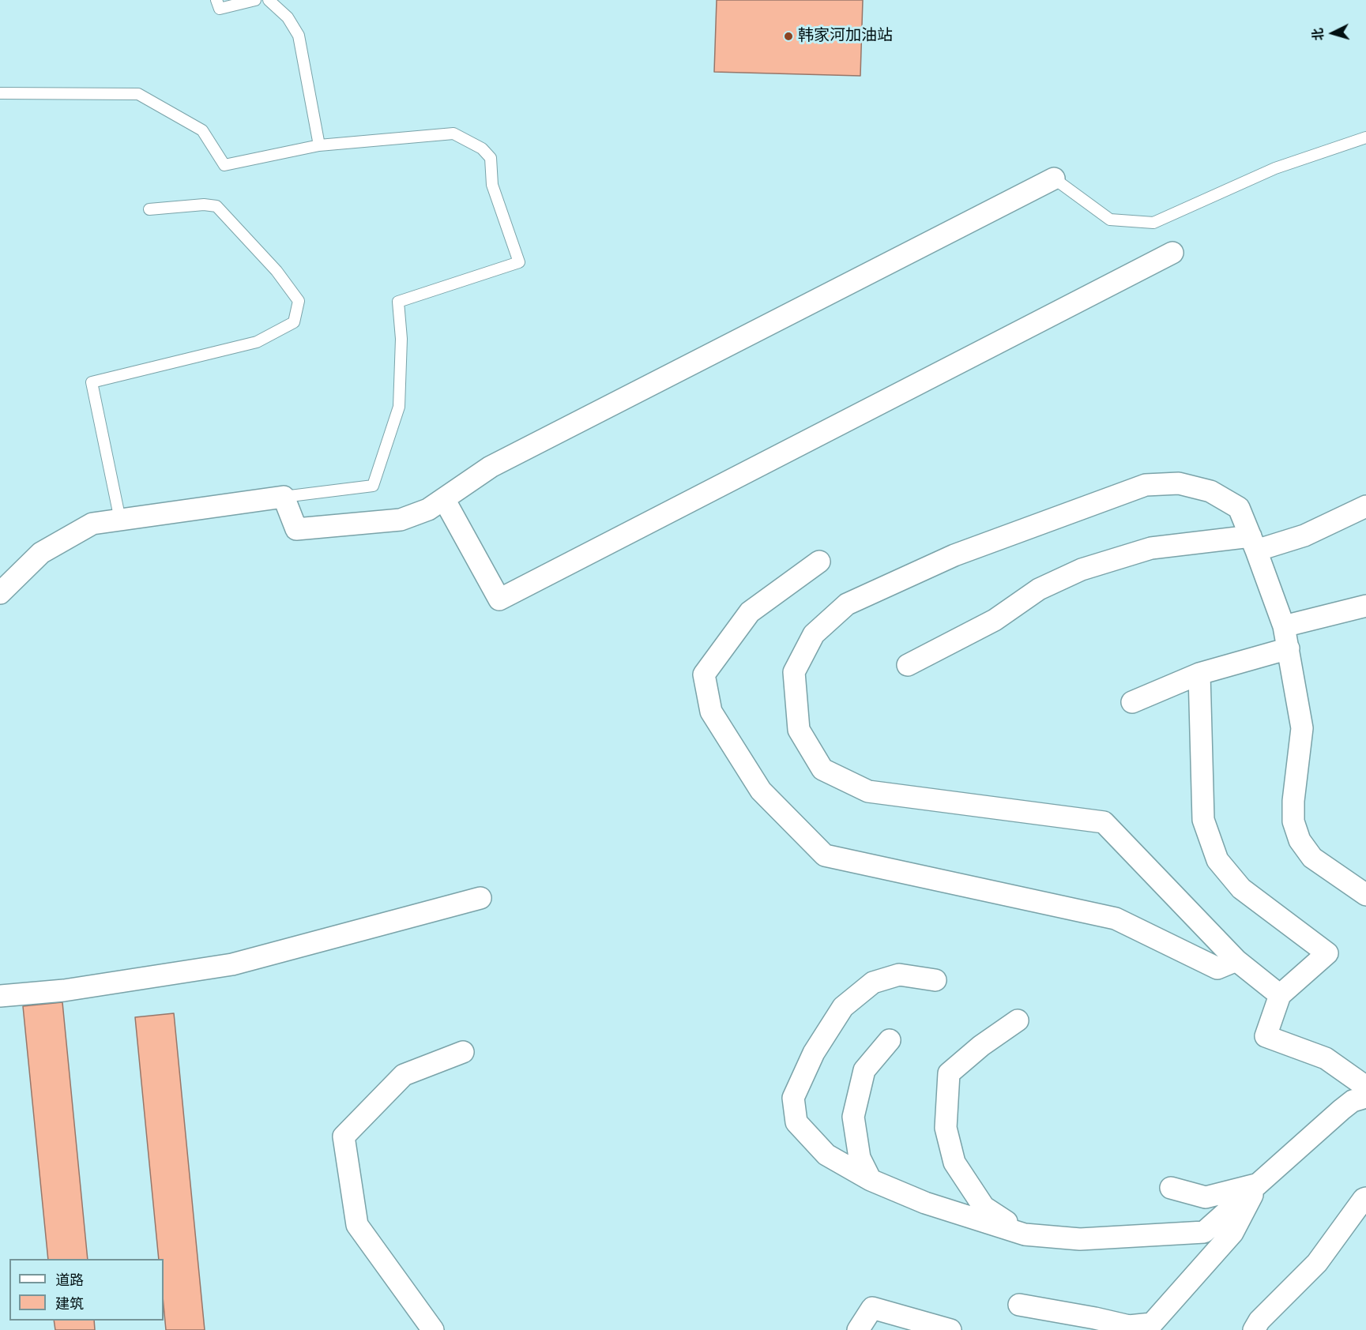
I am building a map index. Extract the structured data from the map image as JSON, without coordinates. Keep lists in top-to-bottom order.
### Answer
{
  "places": ["韩家河加油站"],
  "legend": ["道路", "建筑"],
  "north": "left"
}
